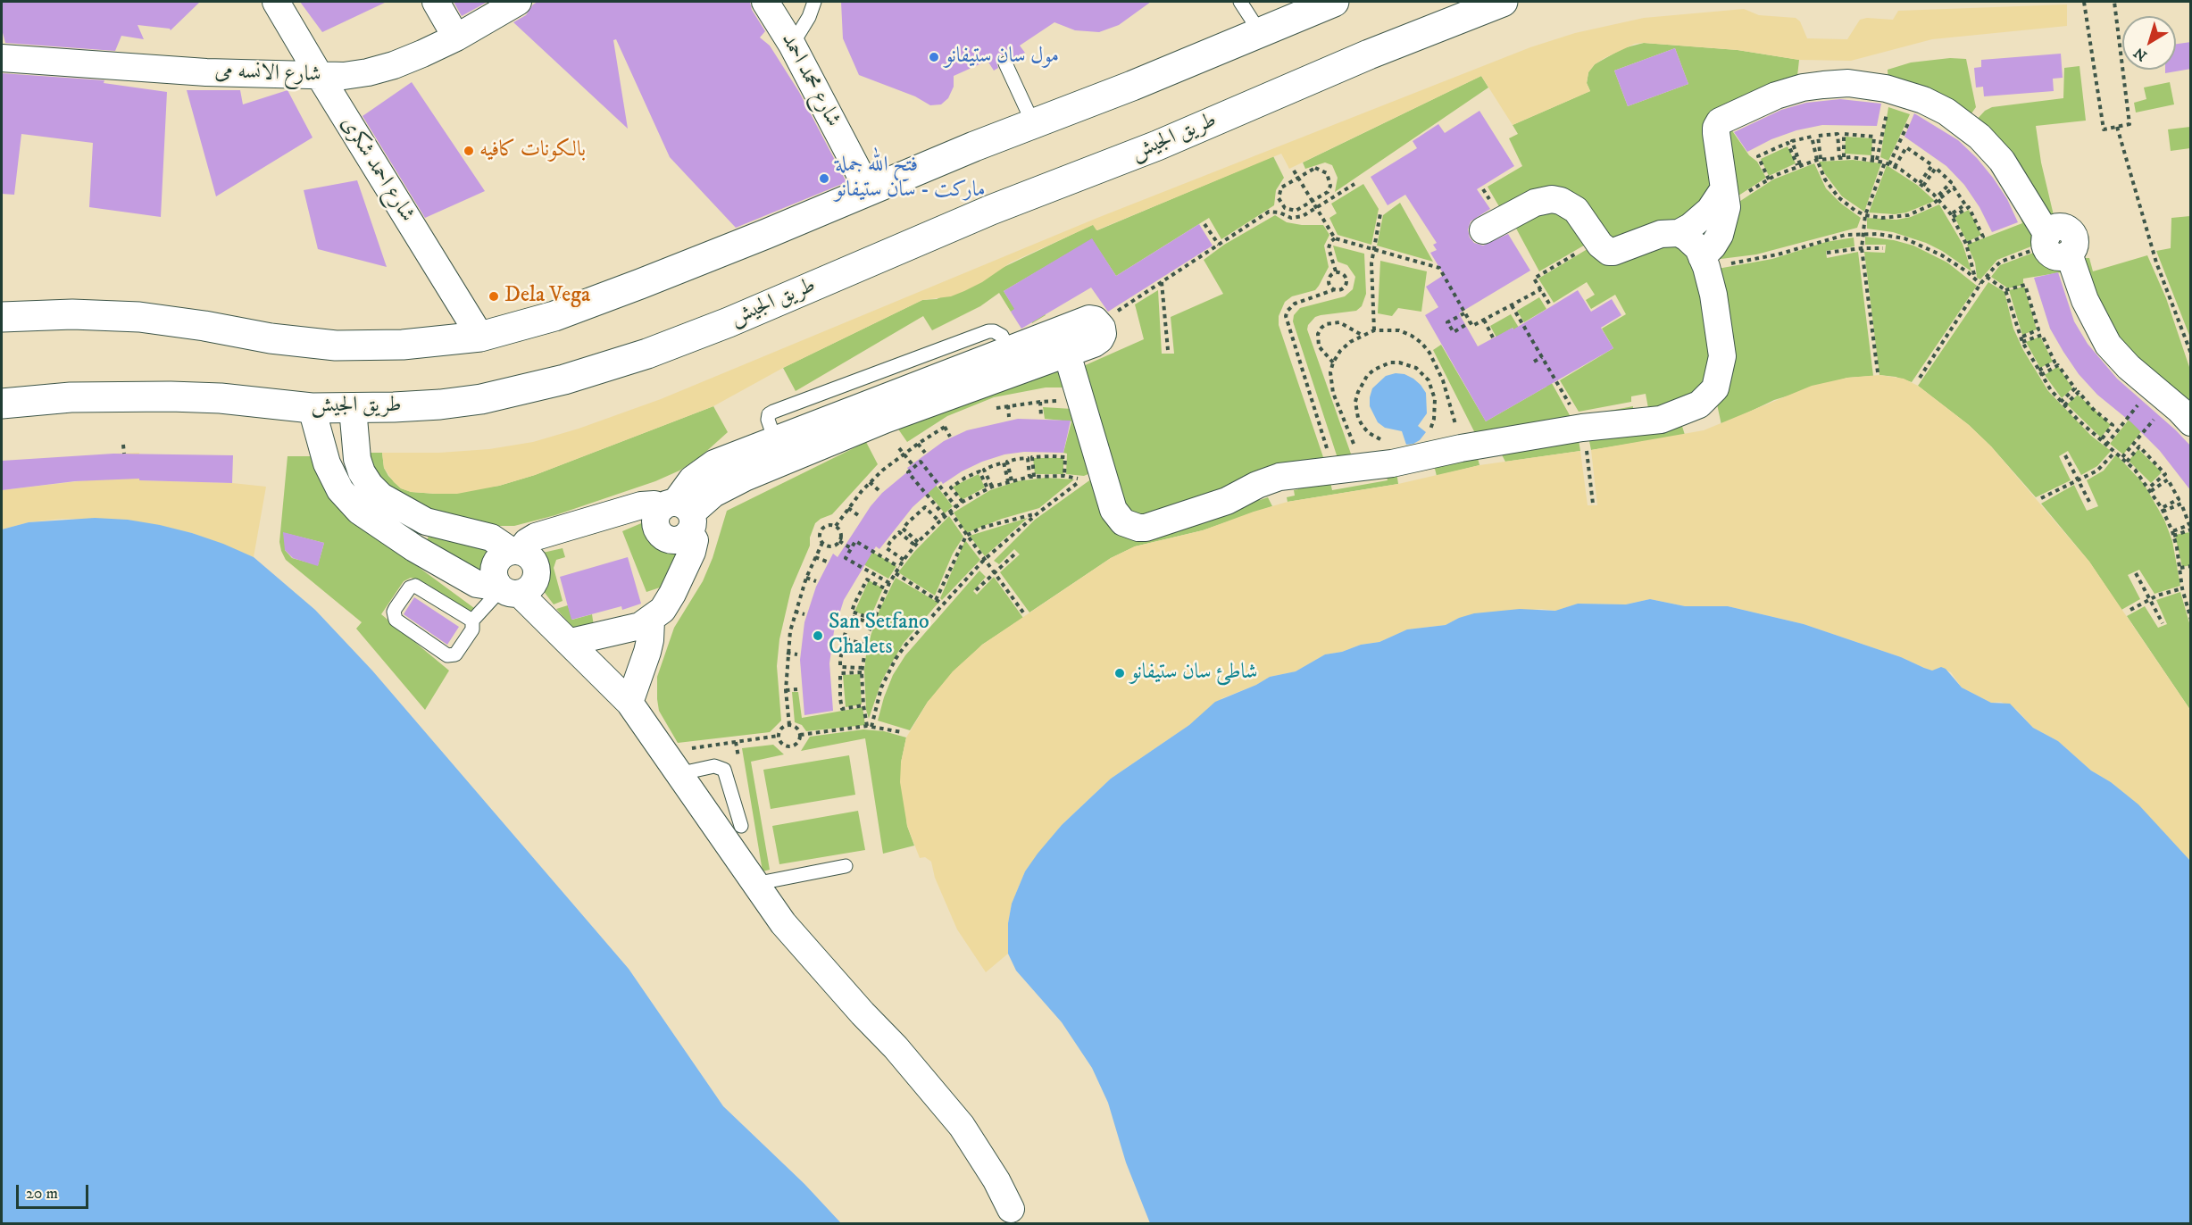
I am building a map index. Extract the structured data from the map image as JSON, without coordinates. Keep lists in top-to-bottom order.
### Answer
{
  "streets": {
    "highway": ["طريق الجيش"],
    "street": ["شارع الانسه مى", "شارع محمد احمد", "شارع احمد شكرى"]
  },
  "crossings": [
    ["شارع الانسه مى", "شارع احمد شكرى"]
  ],
  "places": [
    "مول سان ستيفانو",
    "بالكونات كافيه",
    "فتح الله جملة ماركت - سان ستيفانو",
    "Dela Vega",
    "San Setfano Chalets",
    "شاطئ سان ستيفانو"
  ],
  "scale_bar": "20 m",
  "north": "bottom left"
}
